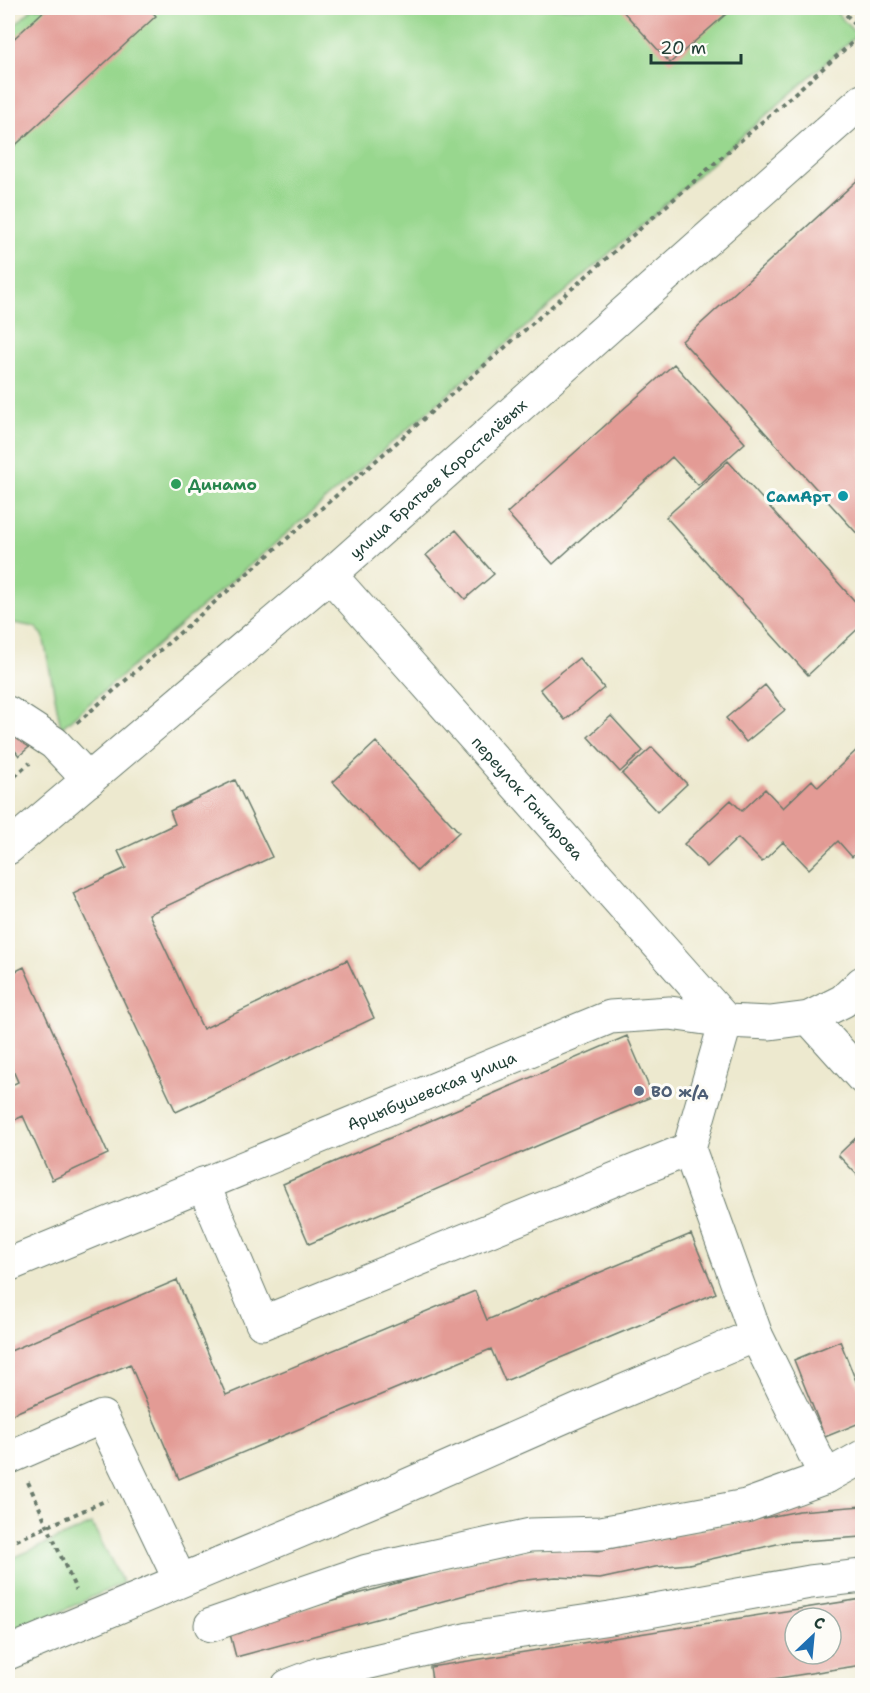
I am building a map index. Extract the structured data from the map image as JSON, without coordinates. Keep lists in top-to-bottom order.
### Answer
{
  "streets": {
    "street": ["улица Братьев Коростелёвых", "переулок Гончарова", "Арцыбушевская улица"]
  },
  "crossings": [
    ["улица Братьев Коростелёвых", "переулок Гончарова"],
    ["переулок Гончарова", "Арцыбушевская улица"]
  ],
  "places": ["Динамо", "СамАрт", "ВО ж/д"],
  "scale_bar": "20 m",
  "north": "top right"
}
